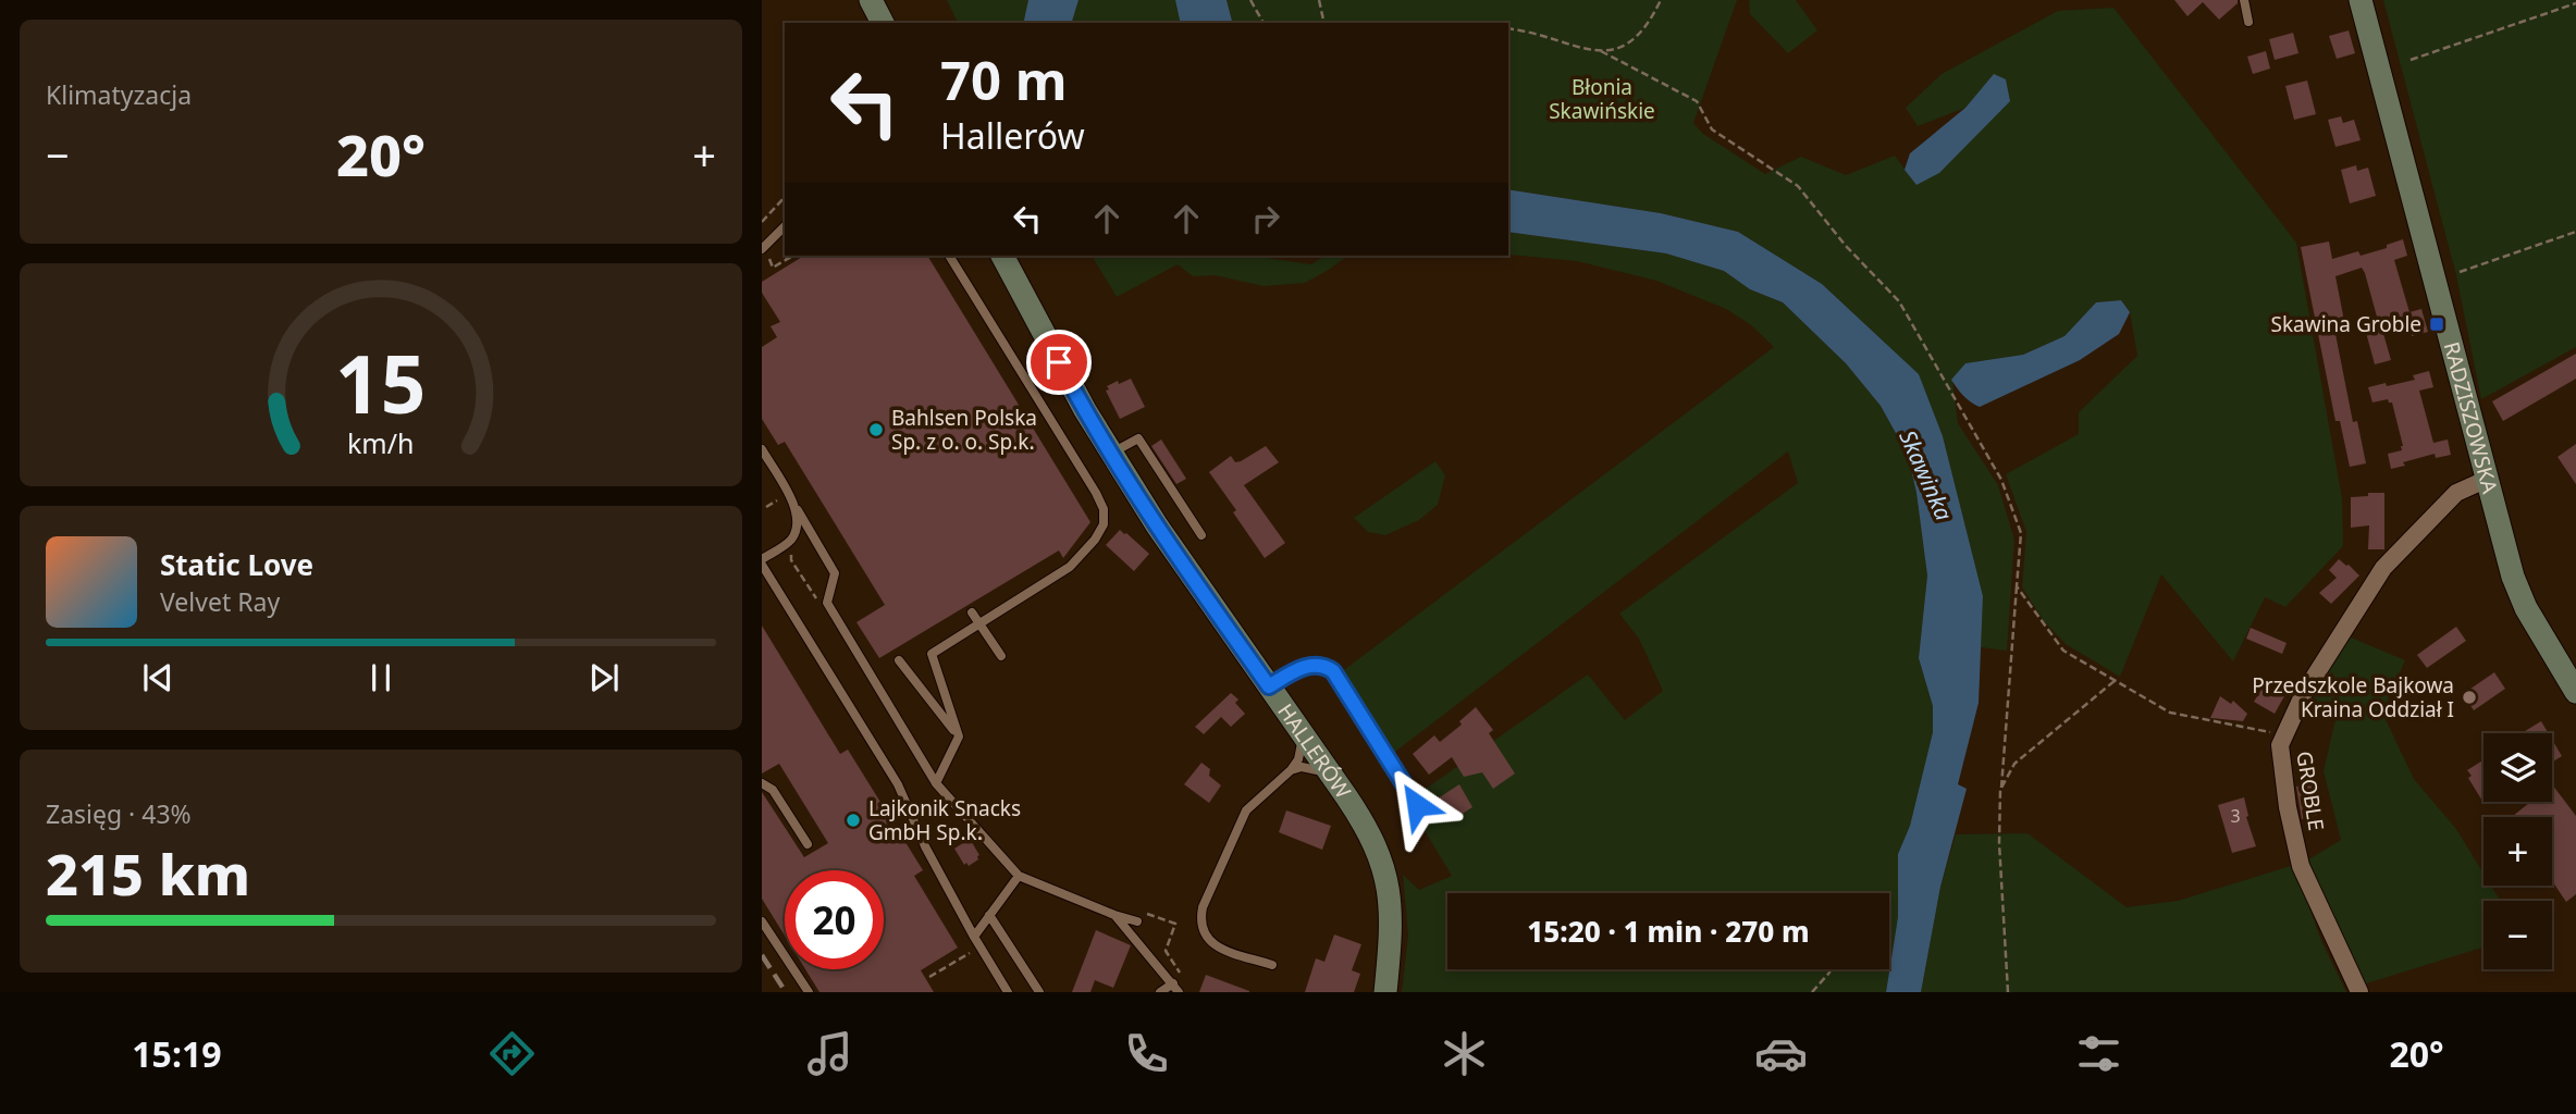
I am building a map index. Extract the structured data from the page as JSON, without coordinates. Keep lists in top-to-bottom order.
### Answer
{
  "streets": {
    "street": ["RADZISZOWSKA", "HALLERÓW", "GROBLE"]
  },
  "crossings": [
    ["RADZISZOWSKA", "GROBLE"]
  ],
  "water": ["Skawinka"],
  "parks": ["Błonia Skawińskie"],
  "places": {
    "transit": ["Skawina Groble"],
    "other": ["Bahlsen Polska Sp. z o. o. Sp.k.", "Przedszkole Bajkowa Kraina Oddział I", "Lajkonik Snacks GmbH Sp.k."]
  },
  "house_numbers": ["3"],
  "page": {
    "tile": [
      "Klimatyzacja",
      ["Zasięg · 43%", "215 km"]
    ],
    "turn": ["70 m", "Hallerów"],
    "heat": ["−", "20°", "+"],
    "song": ["Static Love", "Velvet Ray"],
    "map_buttons": ["+", "−"],
    "limit": "20",
    "trip": "15:20 · 1 min · 270 m",
    "tabs": ["15:19", "20°"],
    "gauge": ["15", "km/h"]
  }
}
